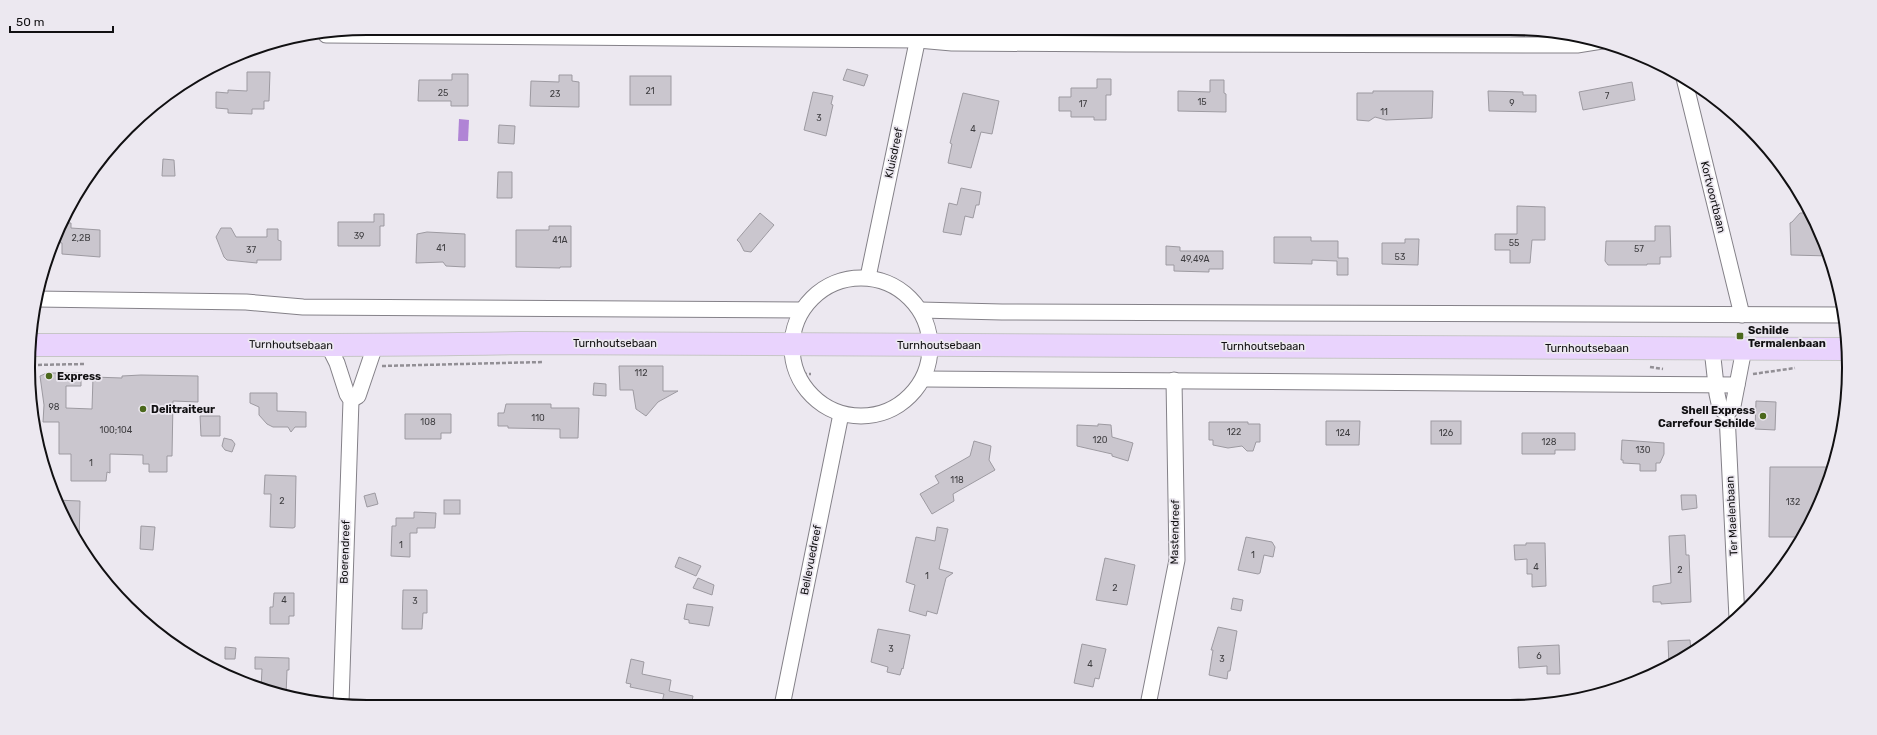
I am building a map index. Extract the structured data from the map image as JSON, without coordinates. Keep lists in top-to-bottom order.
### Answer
{
  "streets": {
    "main road": ["Turnhoutsebaan"],
    "street": [
      "Kluisdreef",
      "Kortvoortbaan",
      "Ter Maelenbaan",
      "Mastendreef",
      "Boerendreef",
      "Bellevuedreef"
    ]
  },
  "crossings": [
    ["Turnhoutsebaan", "Ter Maelenbaan"],
    ["Turnhoutsebaan", "Boerendreef"]
  ],
  "places": {
    "transit": ["Schilde Termalenbaan"],
    "other": ["Express", "Delitraiteur", "Shell Express Carrefour Schilde"]
  },
  "house_numbers": [
    "21",
    "25",
    "23",
    "7",
    "15",
    "9",
    "17",
    "11",
    "3",
    "4",
    "39",
    "2,2B",
    "41A",
    "55",
    "41",
    "57",
    "37",
    "53",
    "49,49A",
    "112",
    "98",
    "110",
    "108",
    "100;104",
    "122",
    "124",
    "126",
    "120",
    "128",
    "130",
    "1",
    "118",
    "2",
    "132",
    "1",
    "1",
    "4",
    "2",
    "1",
    "2",
    "4",
    "3",
    "3",
    "6",
    "3",
    "4"
  ],
  "scale_bar": "50 m"
}
